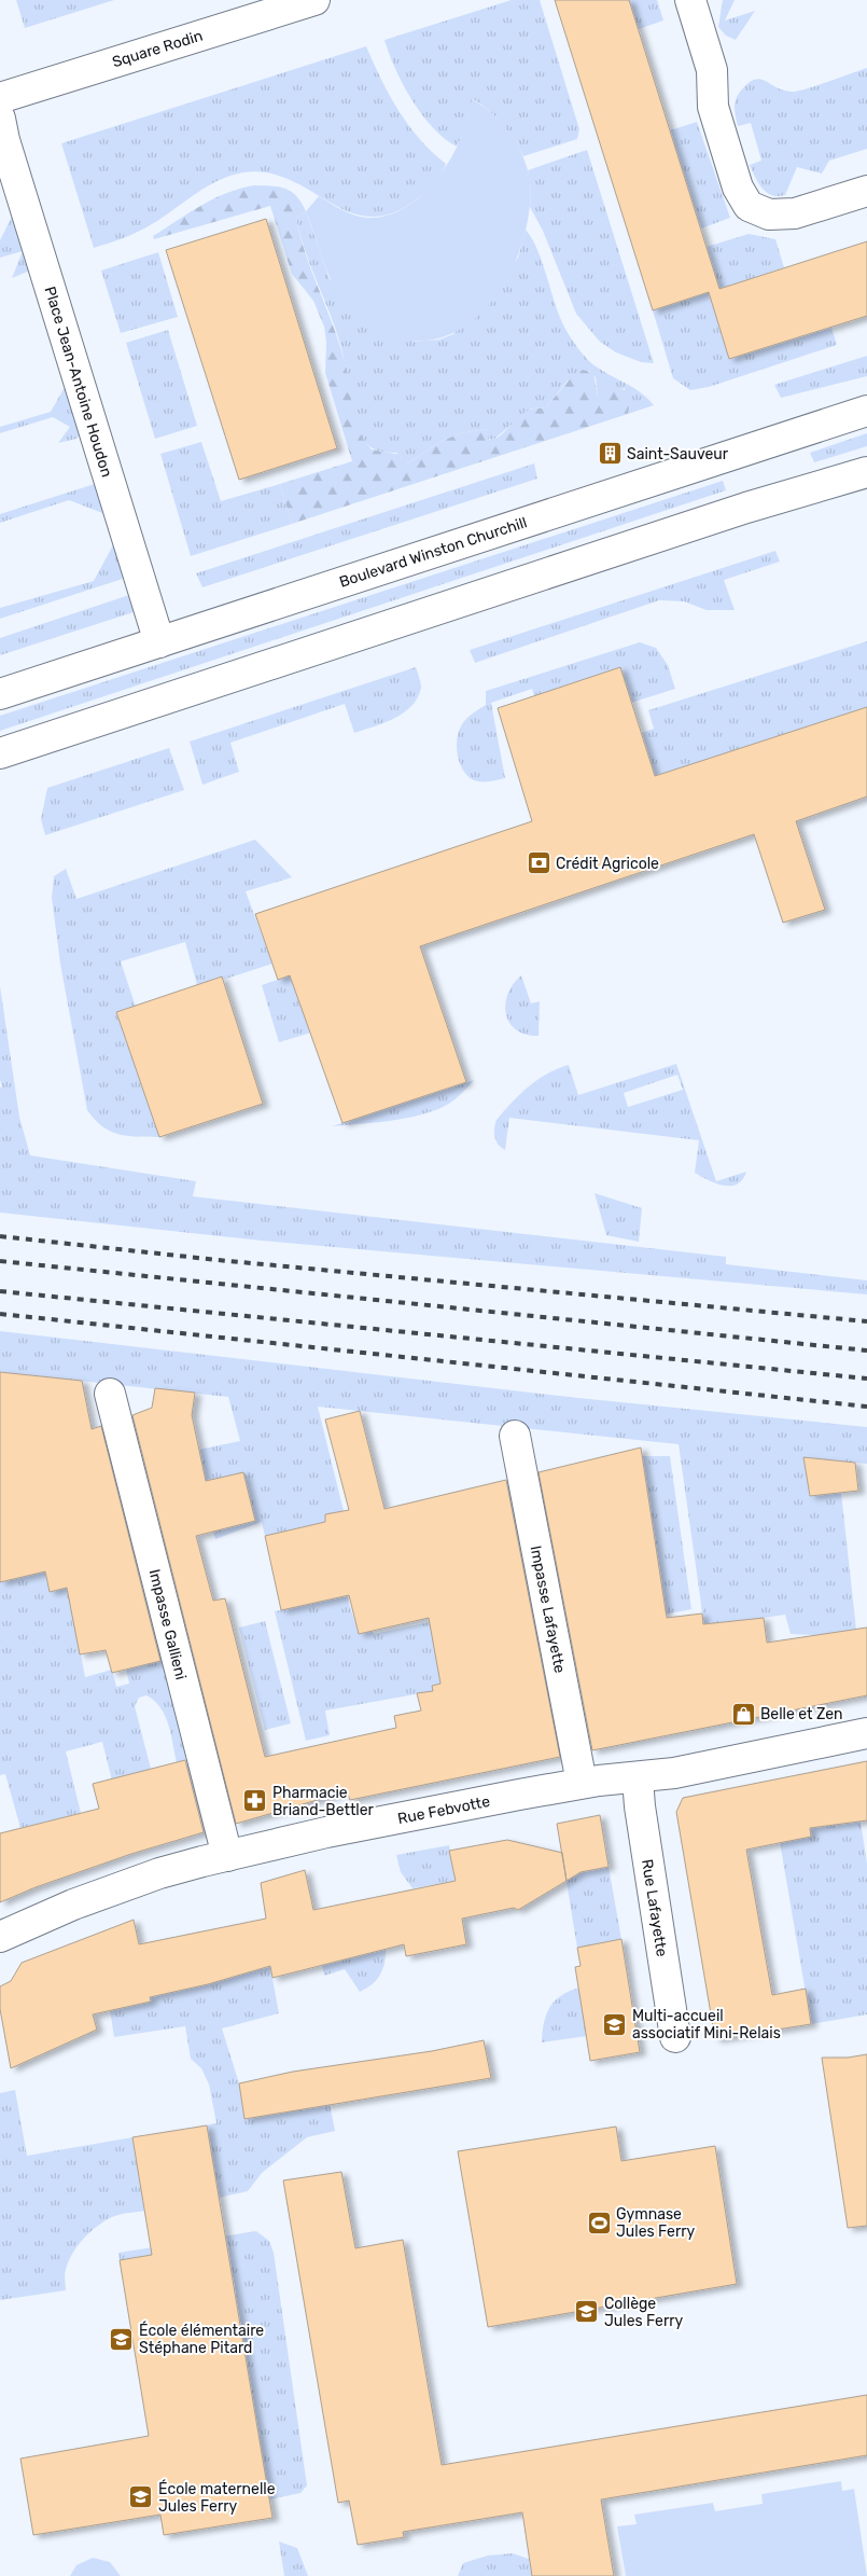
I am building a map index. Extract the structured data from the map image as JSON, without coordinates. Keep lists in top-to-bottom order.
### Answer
{
  "streets": {
    "street": [
      "Square Rodin",
      "Place Jean-Antoine Houdon",
      "Boulevard Winston Churchill",
      "Impasse Lafayette",
      "Impasse Gallieni",
      "Rue Febvotte",
      "Rue Lafayette"
    ]
  },
  "crossings": [
    ["Place Jean-Antoine Houdon", "Boulevard Winston Churchill"],
    ["Impasse Lafayette", "Rue Febvotte"],
    ["Impasse Gallieni", "Rue Febvotte"],
    ["Rue Febvotte", "Rue Lafayette"]
  ],
  "places": {
    "building": ["Saint-Sauveur"],
    "bank": ["Crédit Agricole"],
    "shop": ["Belle et Zen"],
    "pharmacy": ["Pharmacie Briand-Bettler"],
    "school or university": [
      "Multi-accueil associatif Mini-Relais",
      "Collège Jules Ferry",
      "École élémentaire Stéphane Pitard",
      "École maternelle Jules Ferry"
    ],
    "sports": ["Gymnase Jules Ferry"]
  }
}
